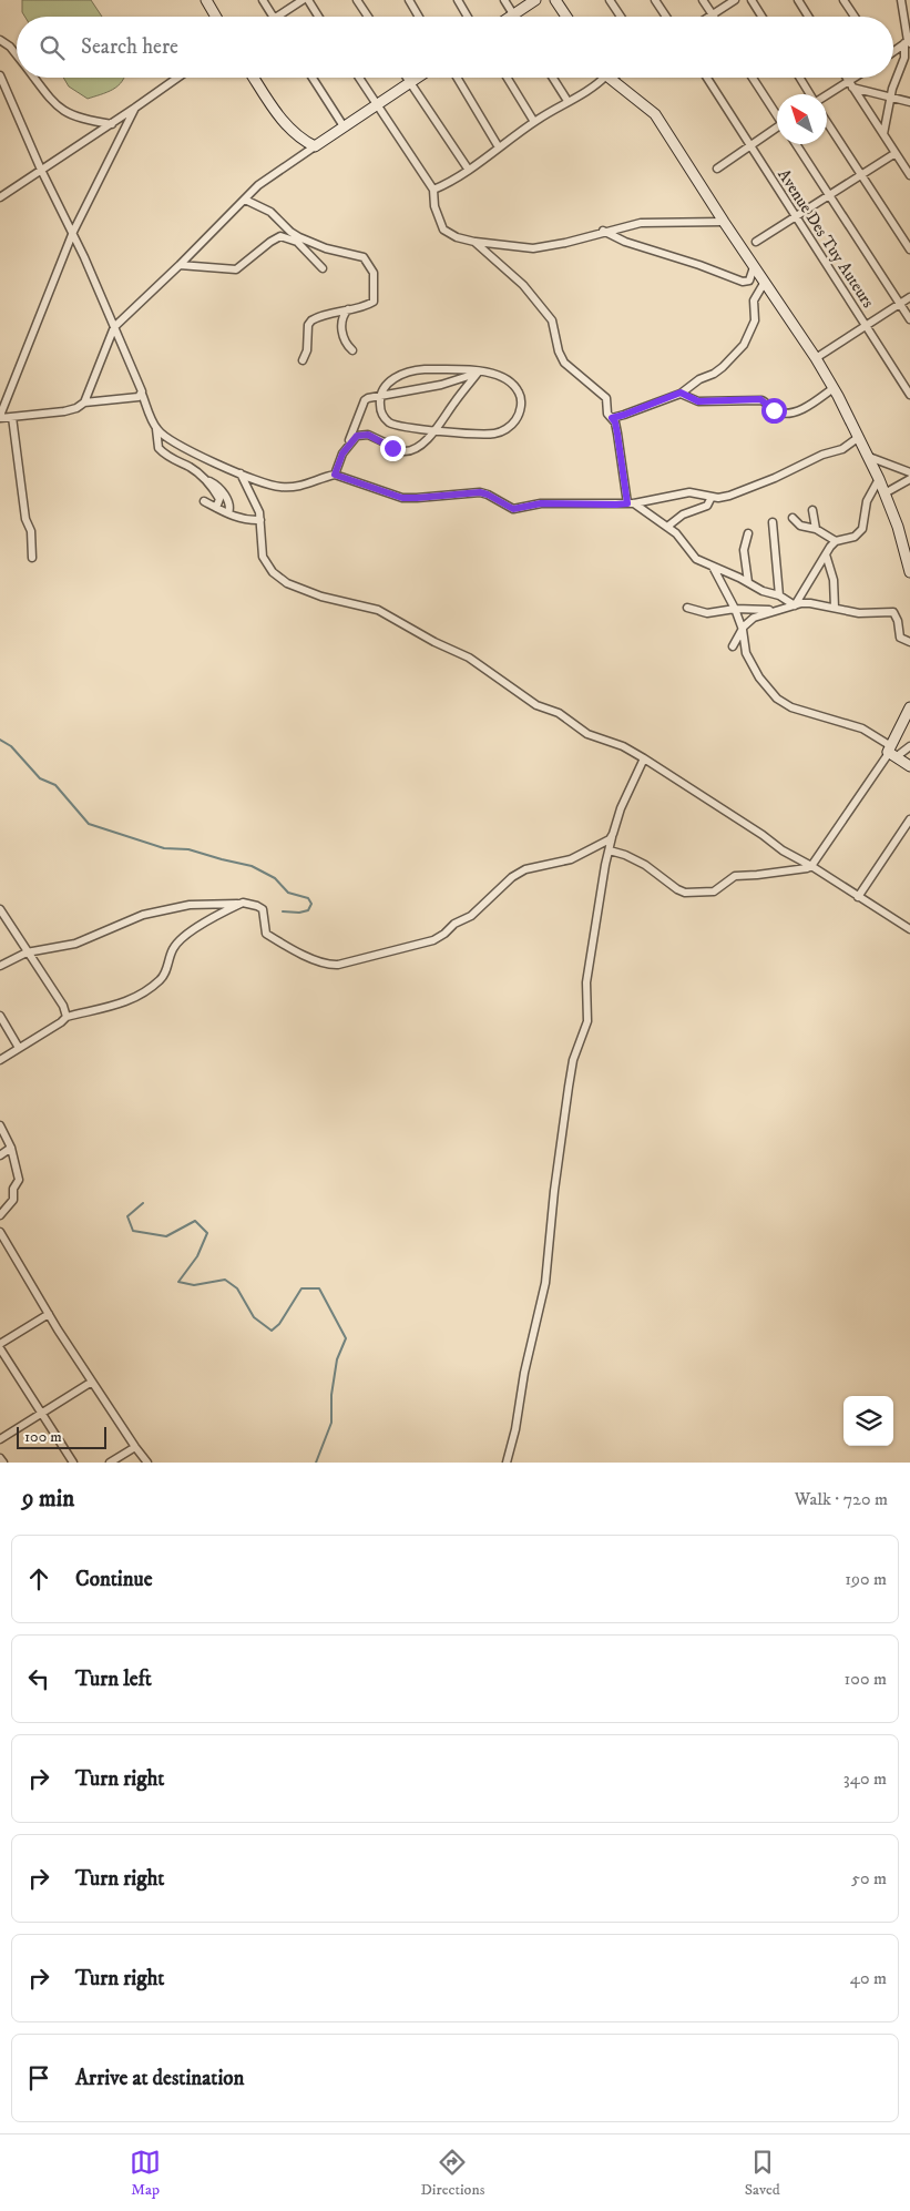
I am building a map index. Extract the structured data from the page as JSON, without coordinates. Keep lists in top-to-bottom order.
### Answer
{
  "streets": {
    "street": ["Avenue Des Tuy Auteurs"]
  },
  "scale_bar": "100 m",
  "north": "top left",
  "page": {
    "search": "Search here",
    "scale": "100 m",
    "heading": ["9 min", "Walk · 720 m"],
    "list": [
      ["Continue", "190 m"],
      ["Turn left", "100 m"],
      ["Turn right", "340 m"],
      ["Turn right", "50 m"],
      ["Turn right", "40 m"],
      "Arrive at destination"
    ],
    "nav": ["Map", "Directions", "Saved"]
  }
}
